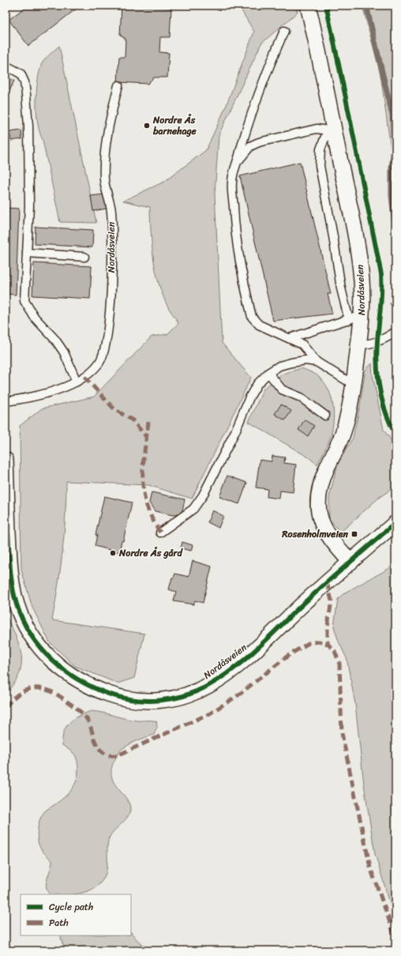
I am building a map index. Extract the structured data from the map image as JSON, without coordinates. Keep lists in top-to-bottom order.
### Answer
{
  "streets": {
    "street": ["Nordåsveien"]
  },
  "places": {
    "other": ["Nordre Ås barnehage", "Nordre Ås gård"],
    "transit": ["Rosenholmveien"]
  },
  "legend": ["Cycle path", "Path"]
}
